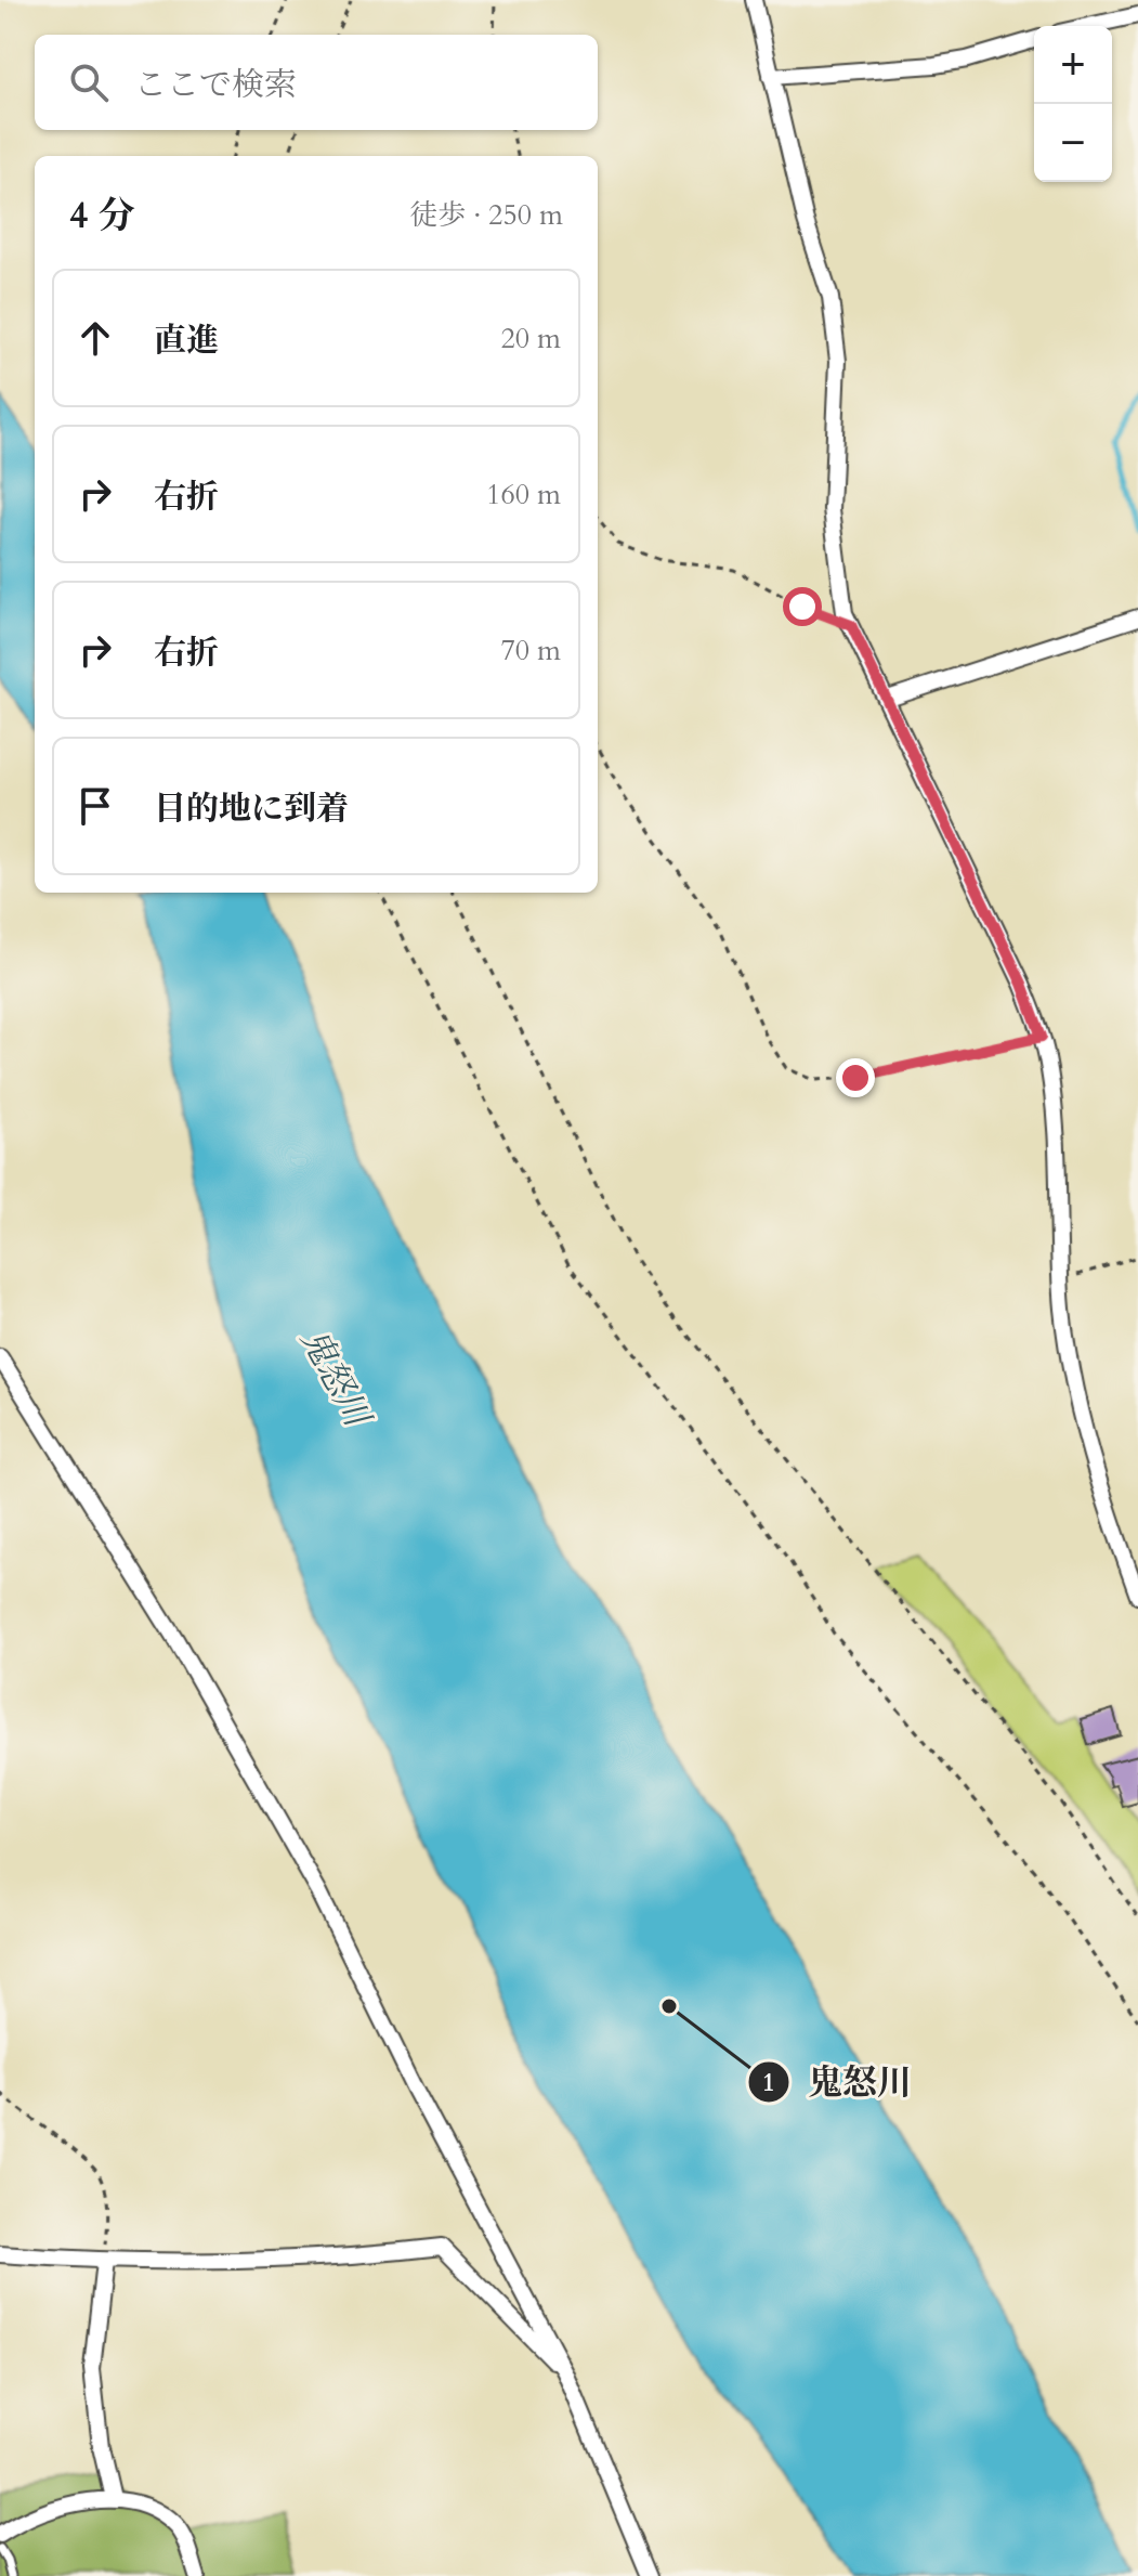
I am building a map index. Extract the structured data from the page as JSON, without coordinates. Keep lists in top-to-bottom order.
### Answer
{
  "water": ["鬼怒川"],
  "places": ["鬼怒川"],
  "page": {
    "map_buttons": ["+", "−"],
    "search": "ここで検索",
    "heading": ["4 分", "徒歩 · 250 m"],
    "list": [
      ["直進", "20 m"],
      ["右折", "160 m"],
      ["右折", "70 m"],
      "目的地に到着"
    ]
  }
}
